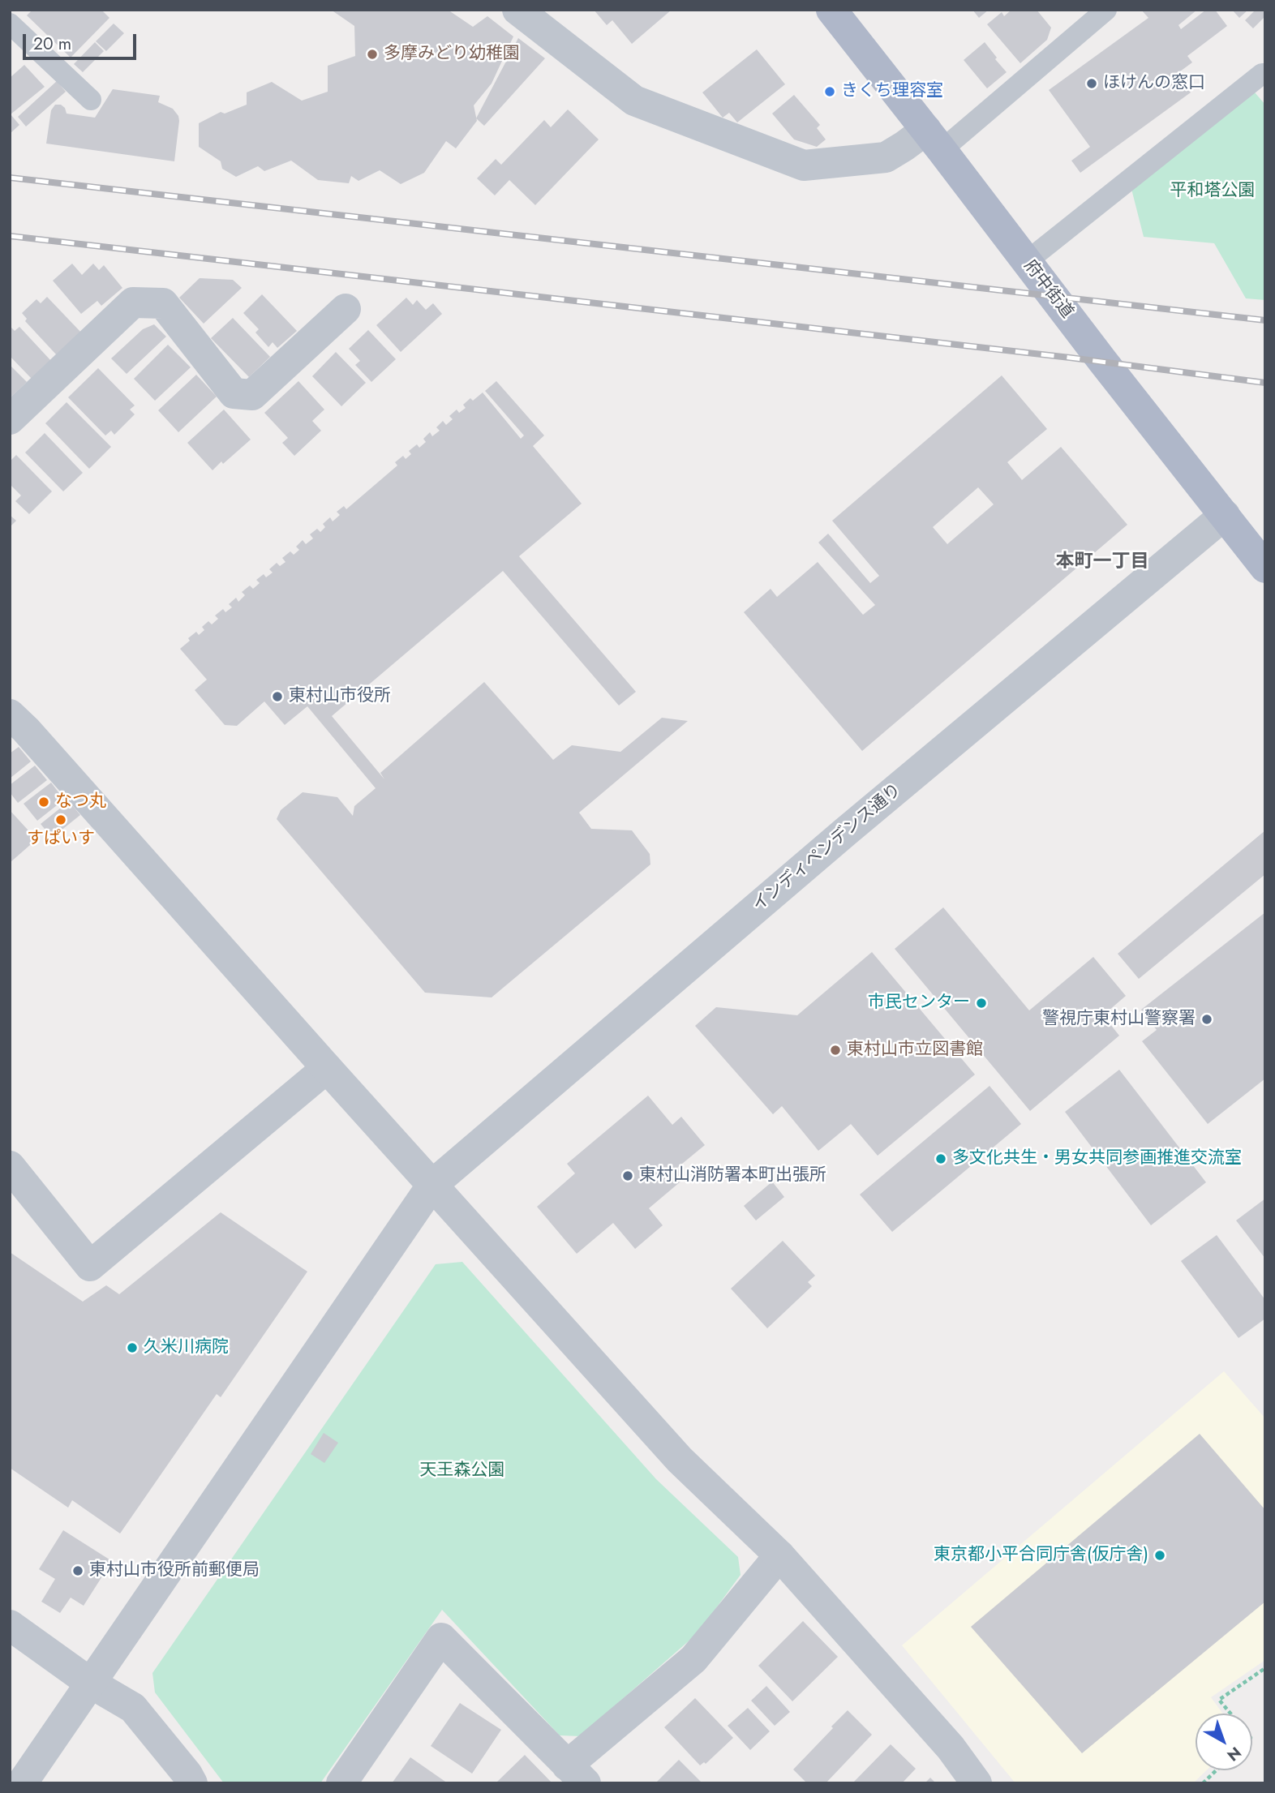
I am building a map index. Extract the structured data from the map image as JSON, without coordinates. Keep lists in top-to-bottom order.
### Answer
{
  "streets": {
    "main road": ["府中街道"],
    "street": ["インディペンデンス通り"]
  },
  "crossings": [
    ["府中街道", "インディペンデンス通り"]
  ],
  "districts": ["本町一丁目"],
  "parks": ["平和塔公園", "天王森公園"],
  "places": [
    "多摩みどり幼稚園",
    "ほけんの窓口",
    "きくち理容室",
    "東村山市役所",
    "なつ丸",
    "すぱいす",
    "市民センター",
    "警視庁東村山警察署",
    "東村山市立図書館",
    "多文化共生・男女共同参画推進交流室",
    "東村山消防署本町出張所",
    "久米川病院",
    "東京都小平合同庁舎(仮庁舎)",
    "東村山市役所前郵便局"
  ],
  "scale_bar": "20 m",
  "north": "bottom right"
}
